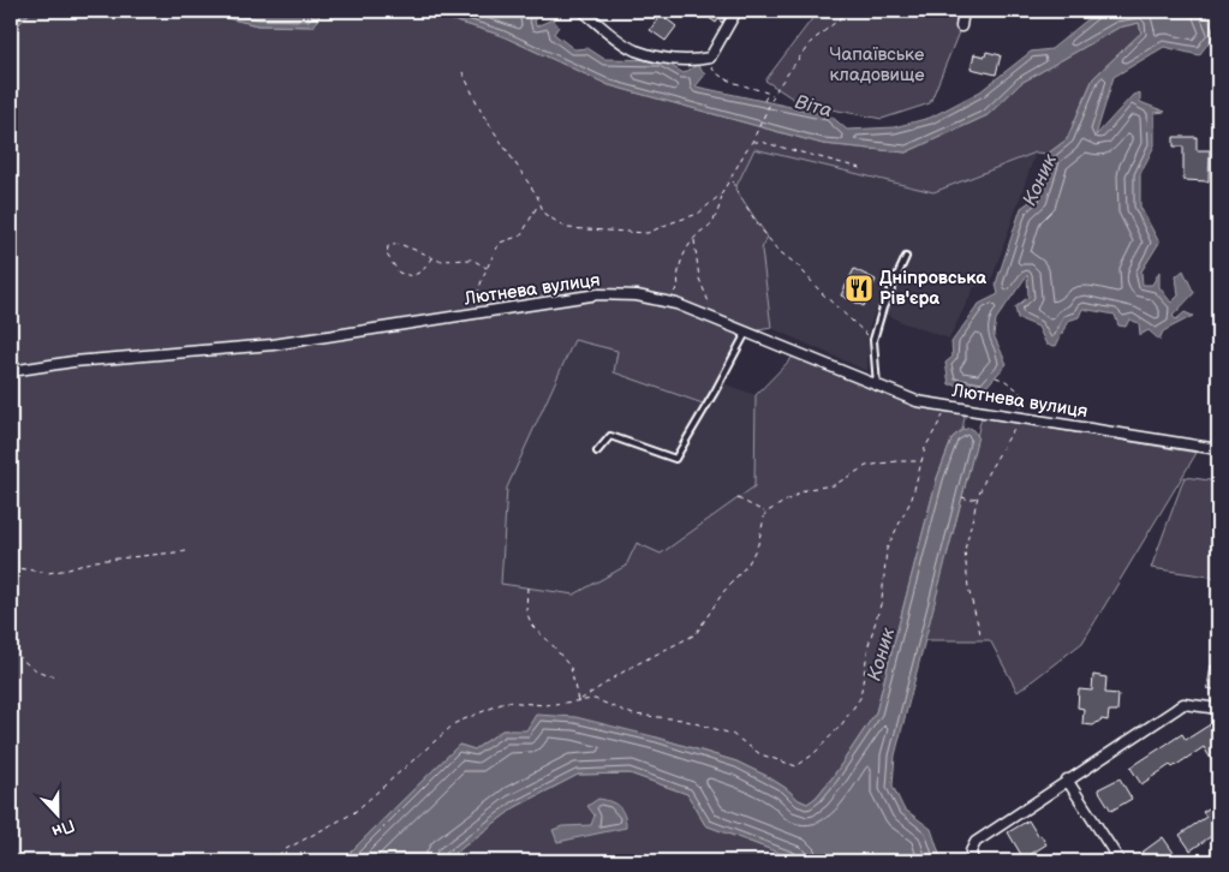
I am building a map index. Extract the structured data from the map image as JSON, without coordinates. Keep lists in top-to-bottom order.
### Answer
{
  "streets": {
    "street": ["Лютнева вулиця"]
  },
  "water": ["Віта", "Коник"],
  "parks": ["Чапаївське кладовище"],
  "places": {
    "restaurant": ["Дніпровська Рів'єра"]
  },
  "north": "bottom"
}
